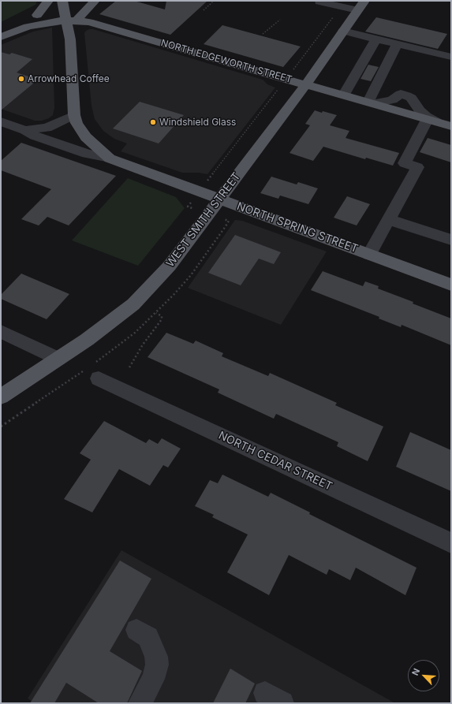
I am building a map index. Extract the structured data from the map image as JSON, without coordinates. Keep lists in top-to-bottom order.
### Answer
{
  "streets": {
    "main road": ["NORTH EDGEWORTH STREET", "WEST SMITH STREET", "NORTH SPRING STREET"],
    "street": ["NORTH CEDAR STREET"]
  },
  "crossings": [
    ["NORTH EDGEWORTH STREET", "WEST SMITH STREET"],
    ["WEST SMITH STREET", "NORTH SPRING STREET"]
  ],
  "places": ["Arrowhead Coffee", "Windshield Glass"],
  "north": "top left"
}
